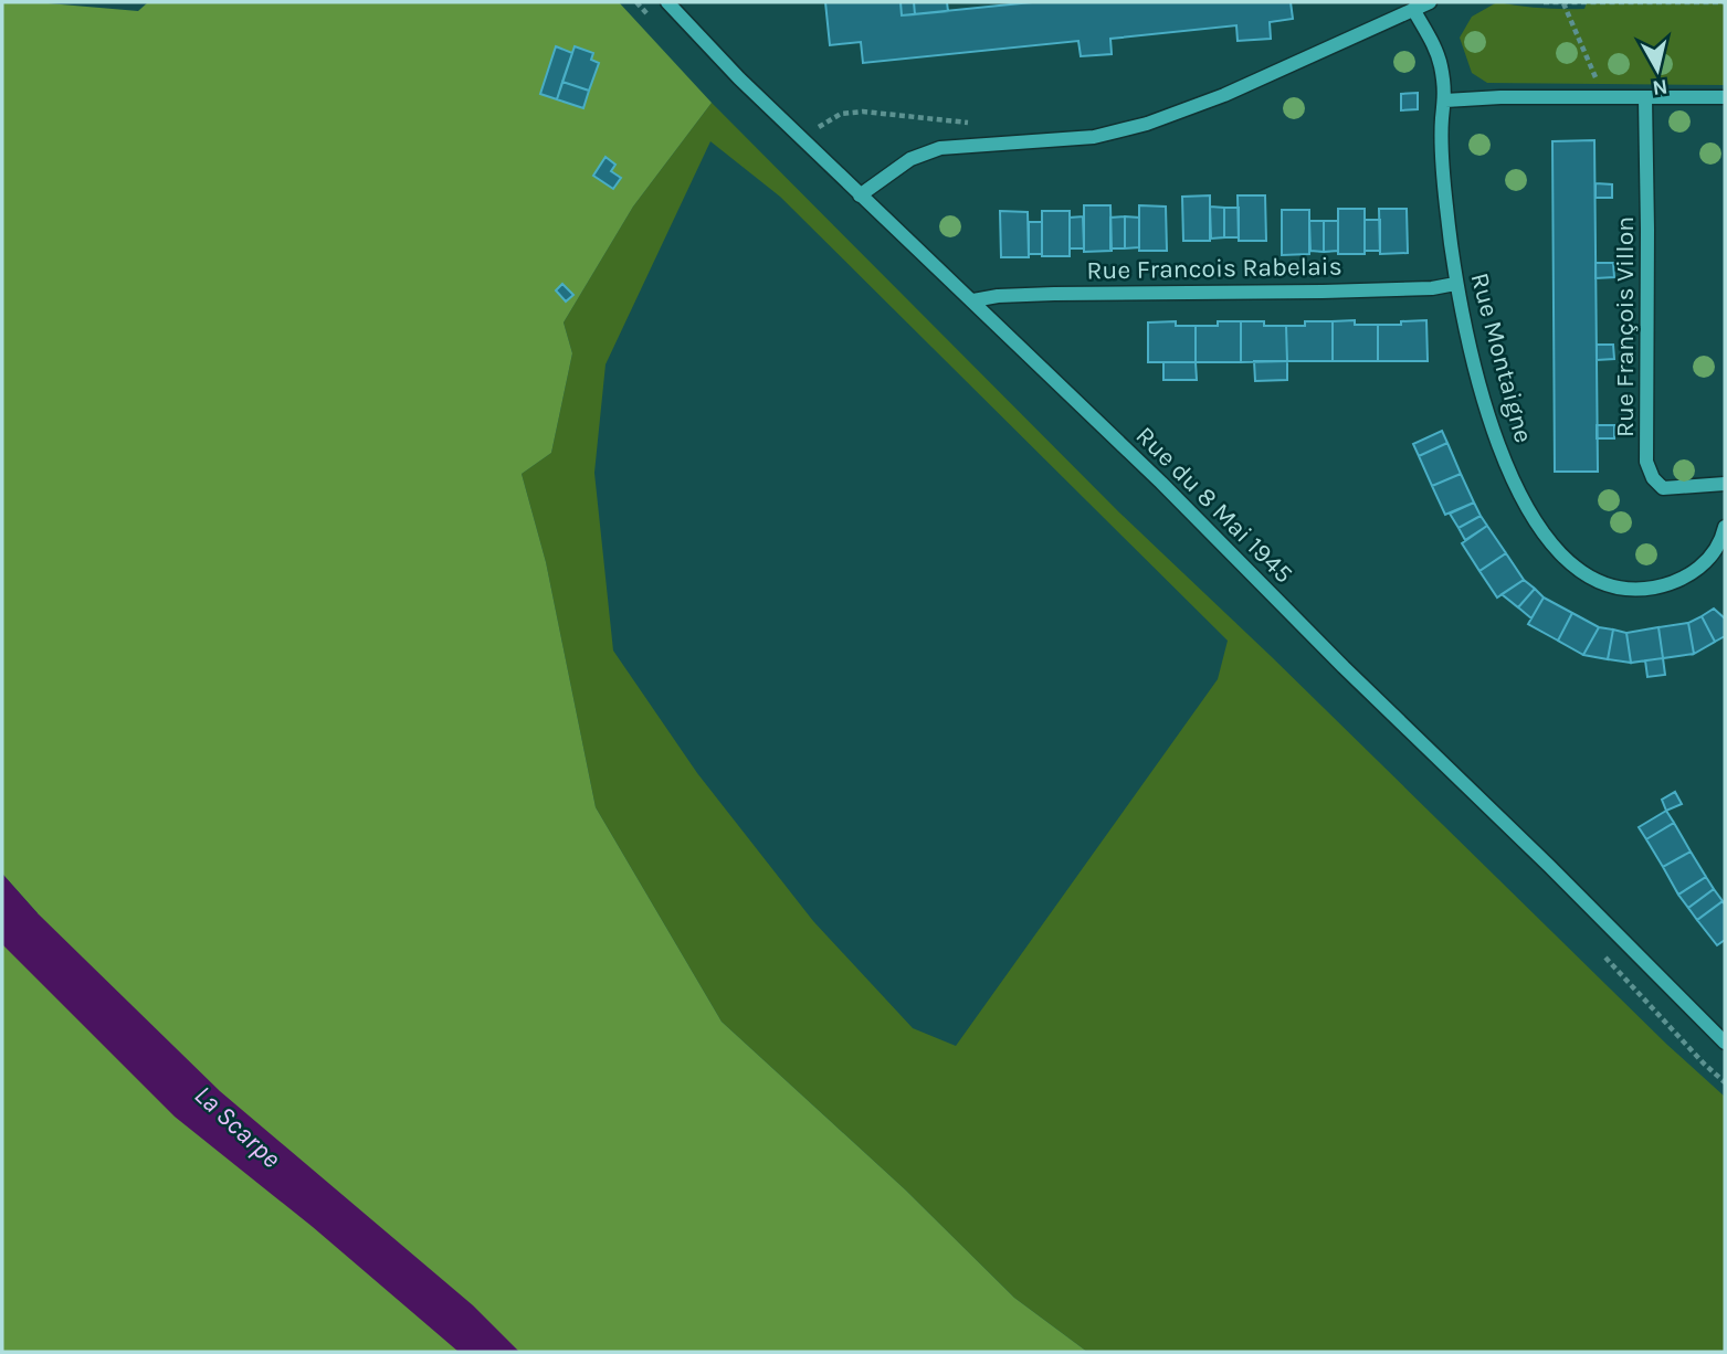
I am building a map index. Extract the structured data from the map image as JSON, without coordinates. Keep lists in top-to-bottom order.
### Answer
{
  "streets": {
    "street": [
      "Rue Francois Rabelais",
      "Rue François Villon",
      "Rue Montaigne",
      "Rue du 8 Mai 1945"
    ]
  },
  "crossings": [
    ["Rue Francois Rabelais", "Rue Montaigne"],
    ["Rue Francois Rabelais", "Rue du 8 Mai 1945"]
  ],
  "water": ["La Scarpe"],
  "north": "bottom"
}
